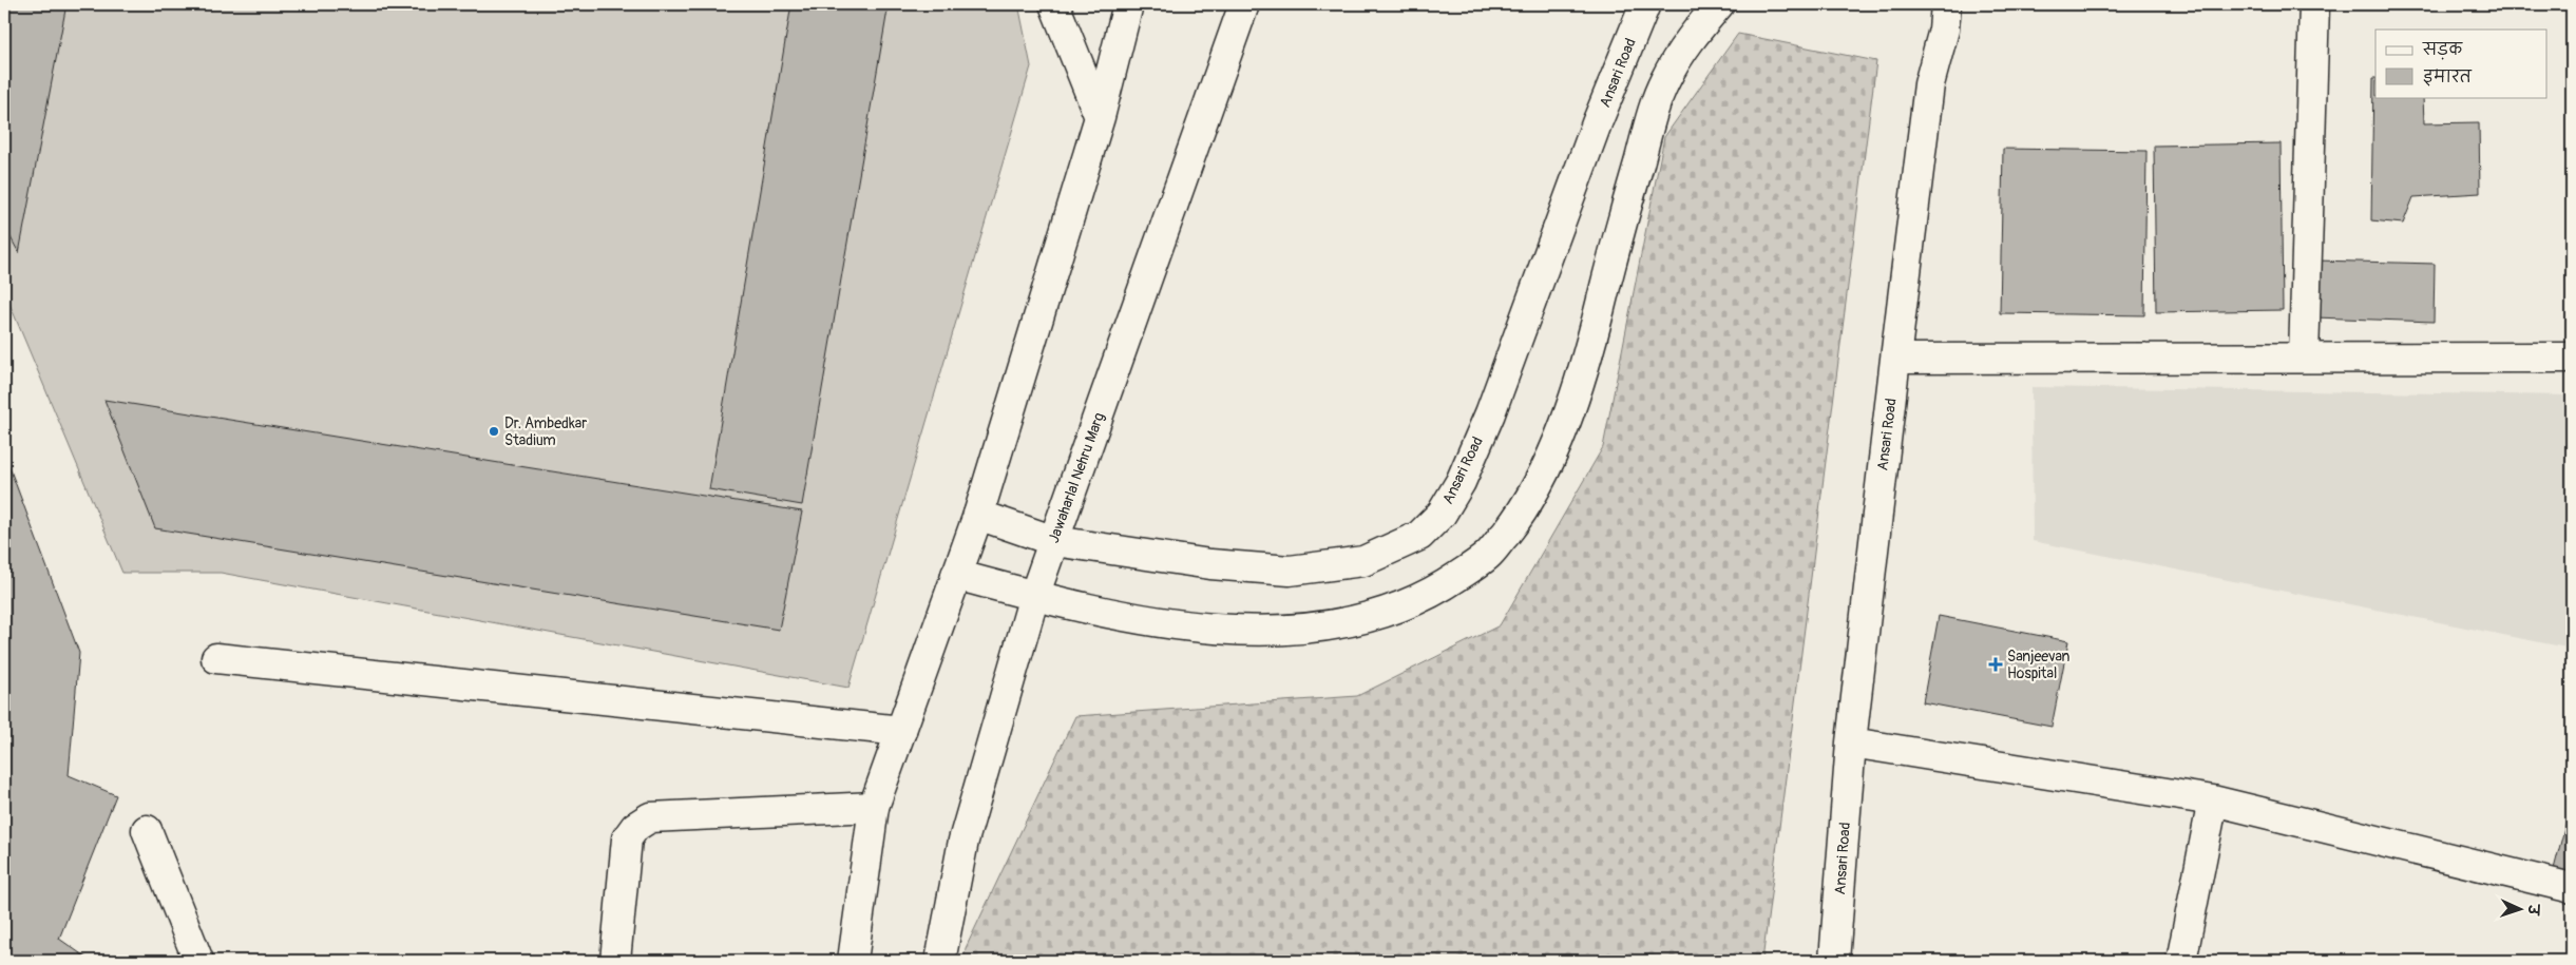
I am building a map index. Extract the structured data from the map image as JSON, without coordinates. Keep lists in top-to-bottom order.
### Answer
{
  "streets": {
    "street": ["Ansari Road", "Jawaharlal Nehru Marg"]
  },
  "crossings": [
    ["Ansari Road", "Jawaharlal Nehru Marg"]
  ],
  "places": {
    "other": ["Dr. Ambedkar Stadium"],
    "health": ["Sanjeevan Hospital"]
  },
  "legend": ["सड़क", "इमारत"],
  "north": "right"
}
